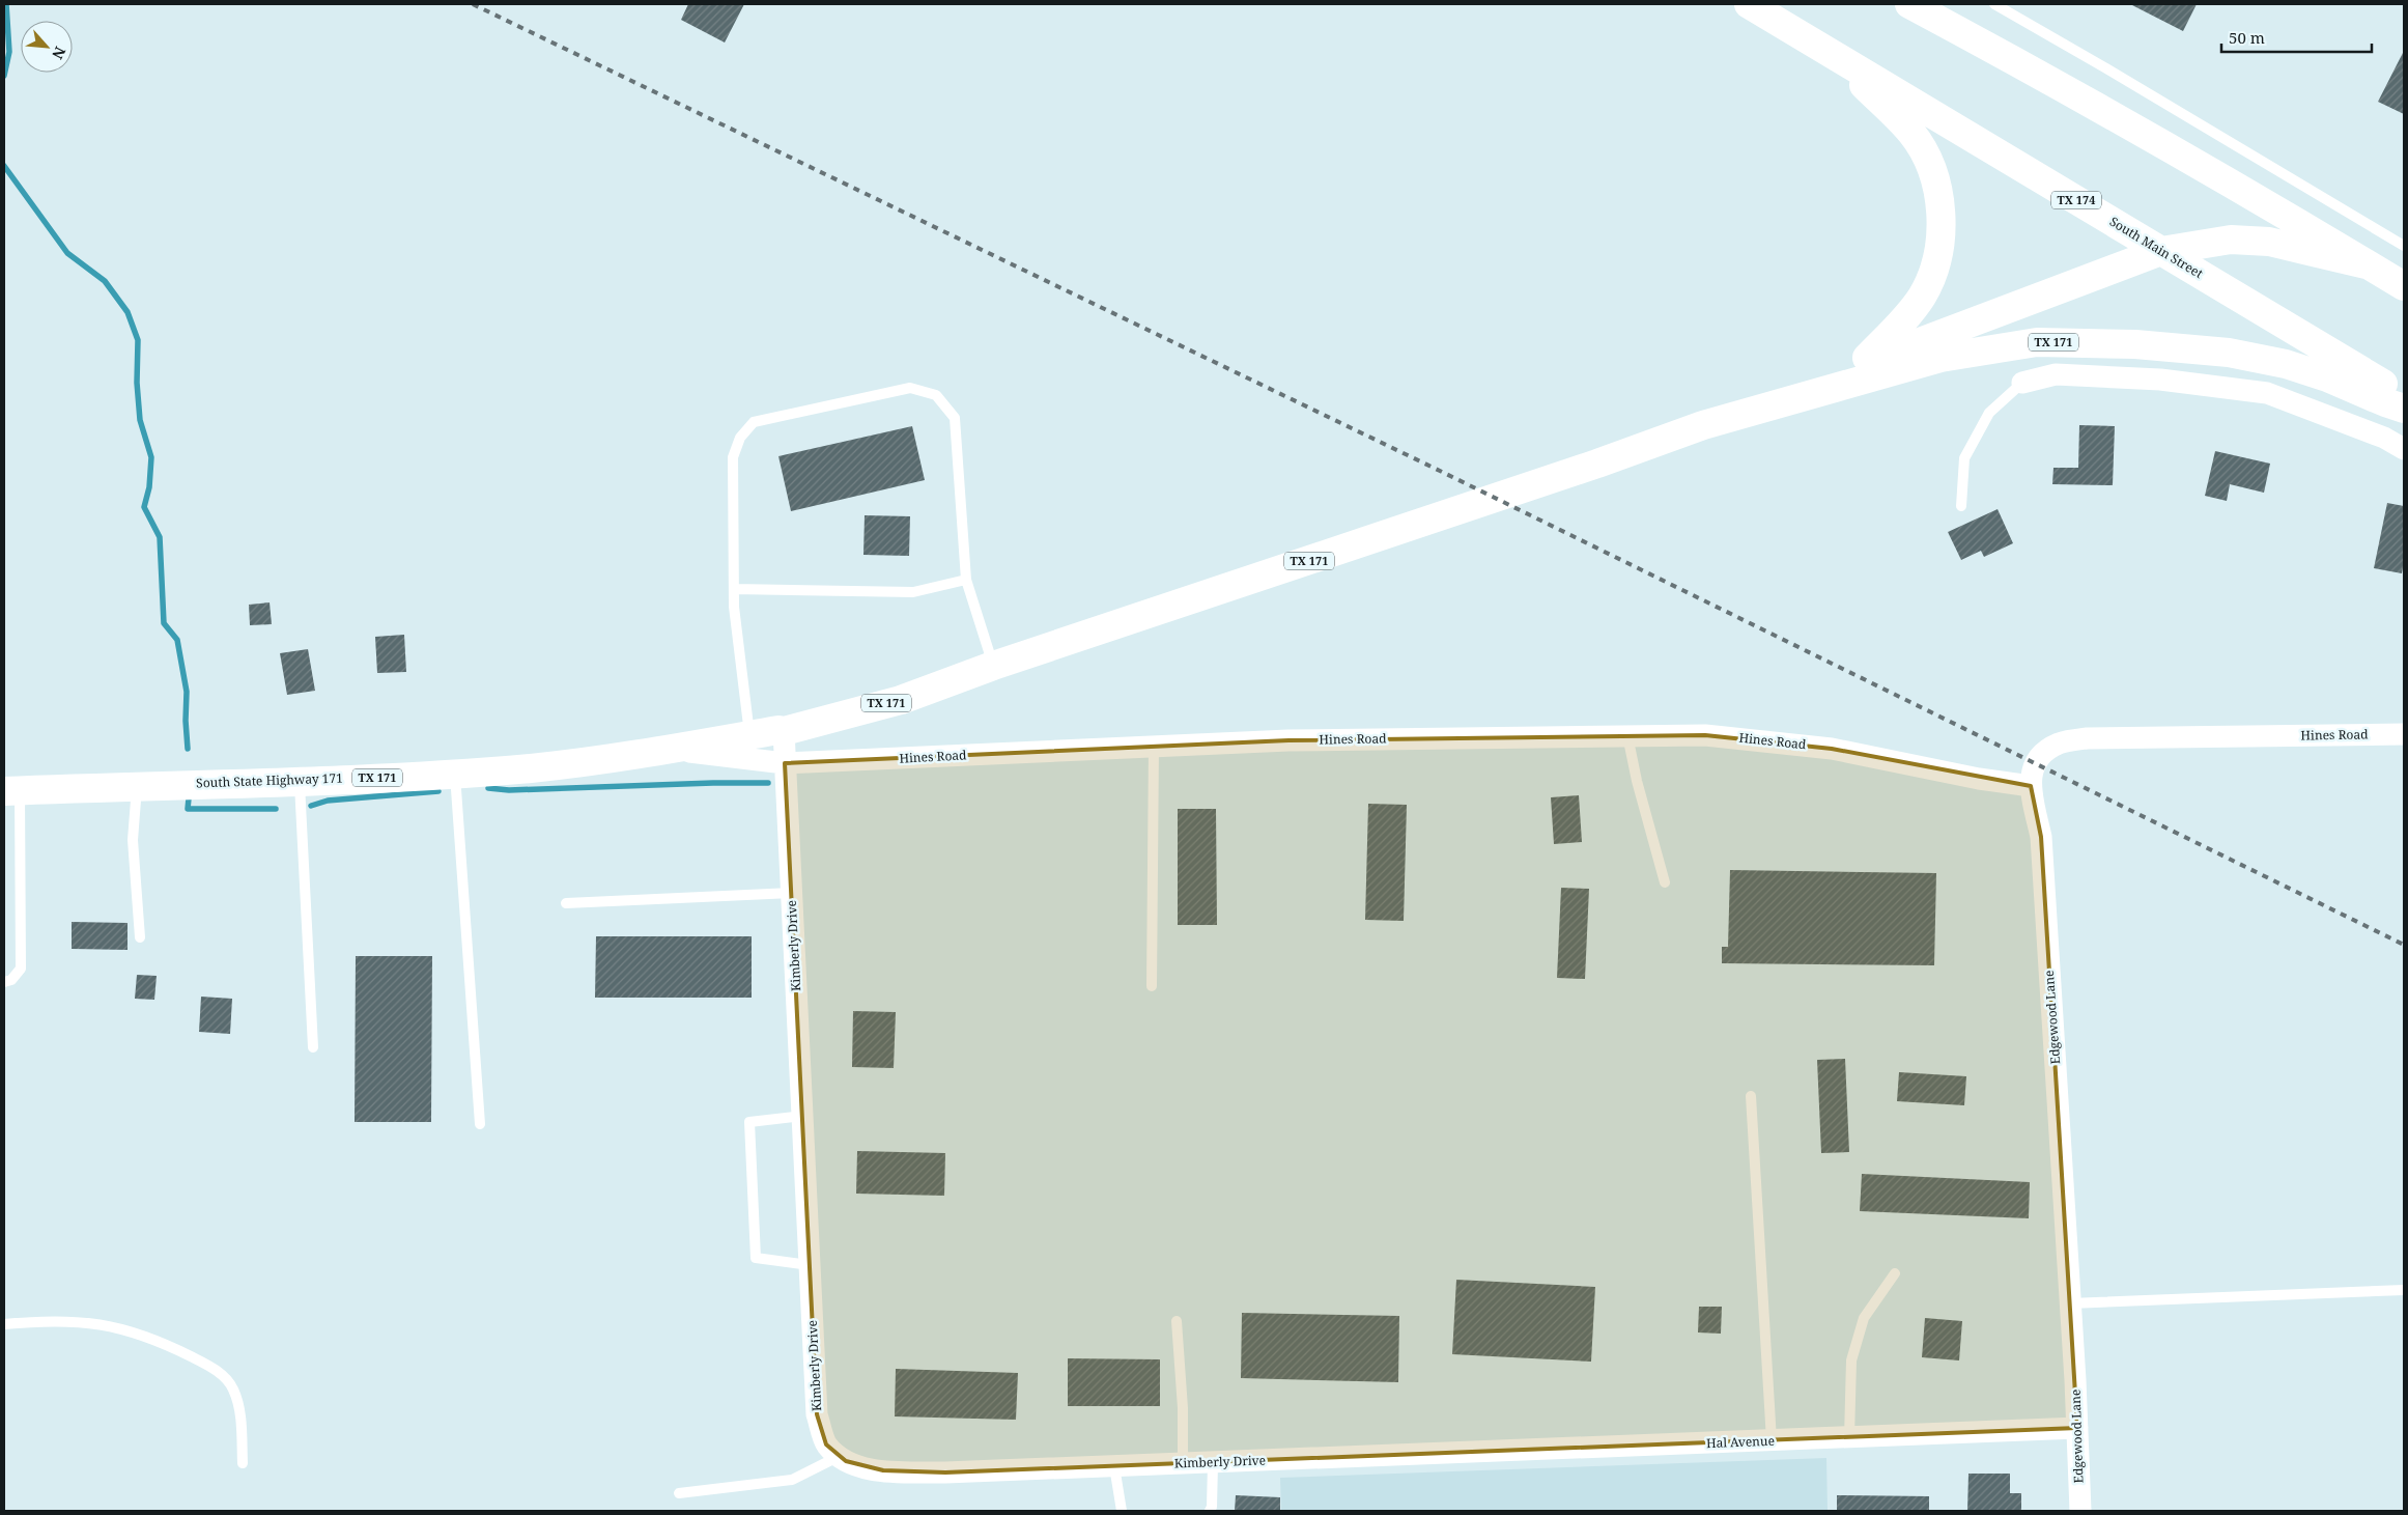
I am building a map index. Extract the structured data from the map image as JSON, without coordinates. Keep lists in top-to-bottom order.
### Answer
{
  "streets": {
    "main road": [
      "TX 174",
      "South Main Street",
      "TX 171",
      "South State Highway 171"
    ],
    "street": [
      "Hines Road",
      "Kimberly Drive",
      "Edgewood Lane",
      "Hal Avenue"
    ]
  },
  "crossings": [
    ["South Main Street", "TX 171"],
    ["TX 171", "Hines Road"],
    ["TX 171", "South State Highway 171"],
    ["TX 171", "Kimberly Drive"],
    ["Hines Road", "South State Highway 171"],
    ["Hines Road", "Kimberly Drive"],
    ["Hines Road", "Edgewood Lane"],
    ["Kimberly Drive", "Hal Avenue"],
    ["Edgewood Lane", "Hal Avenue"]
  ],
  "scale_bar": "50 m",
  "north": "bottom right"
}
